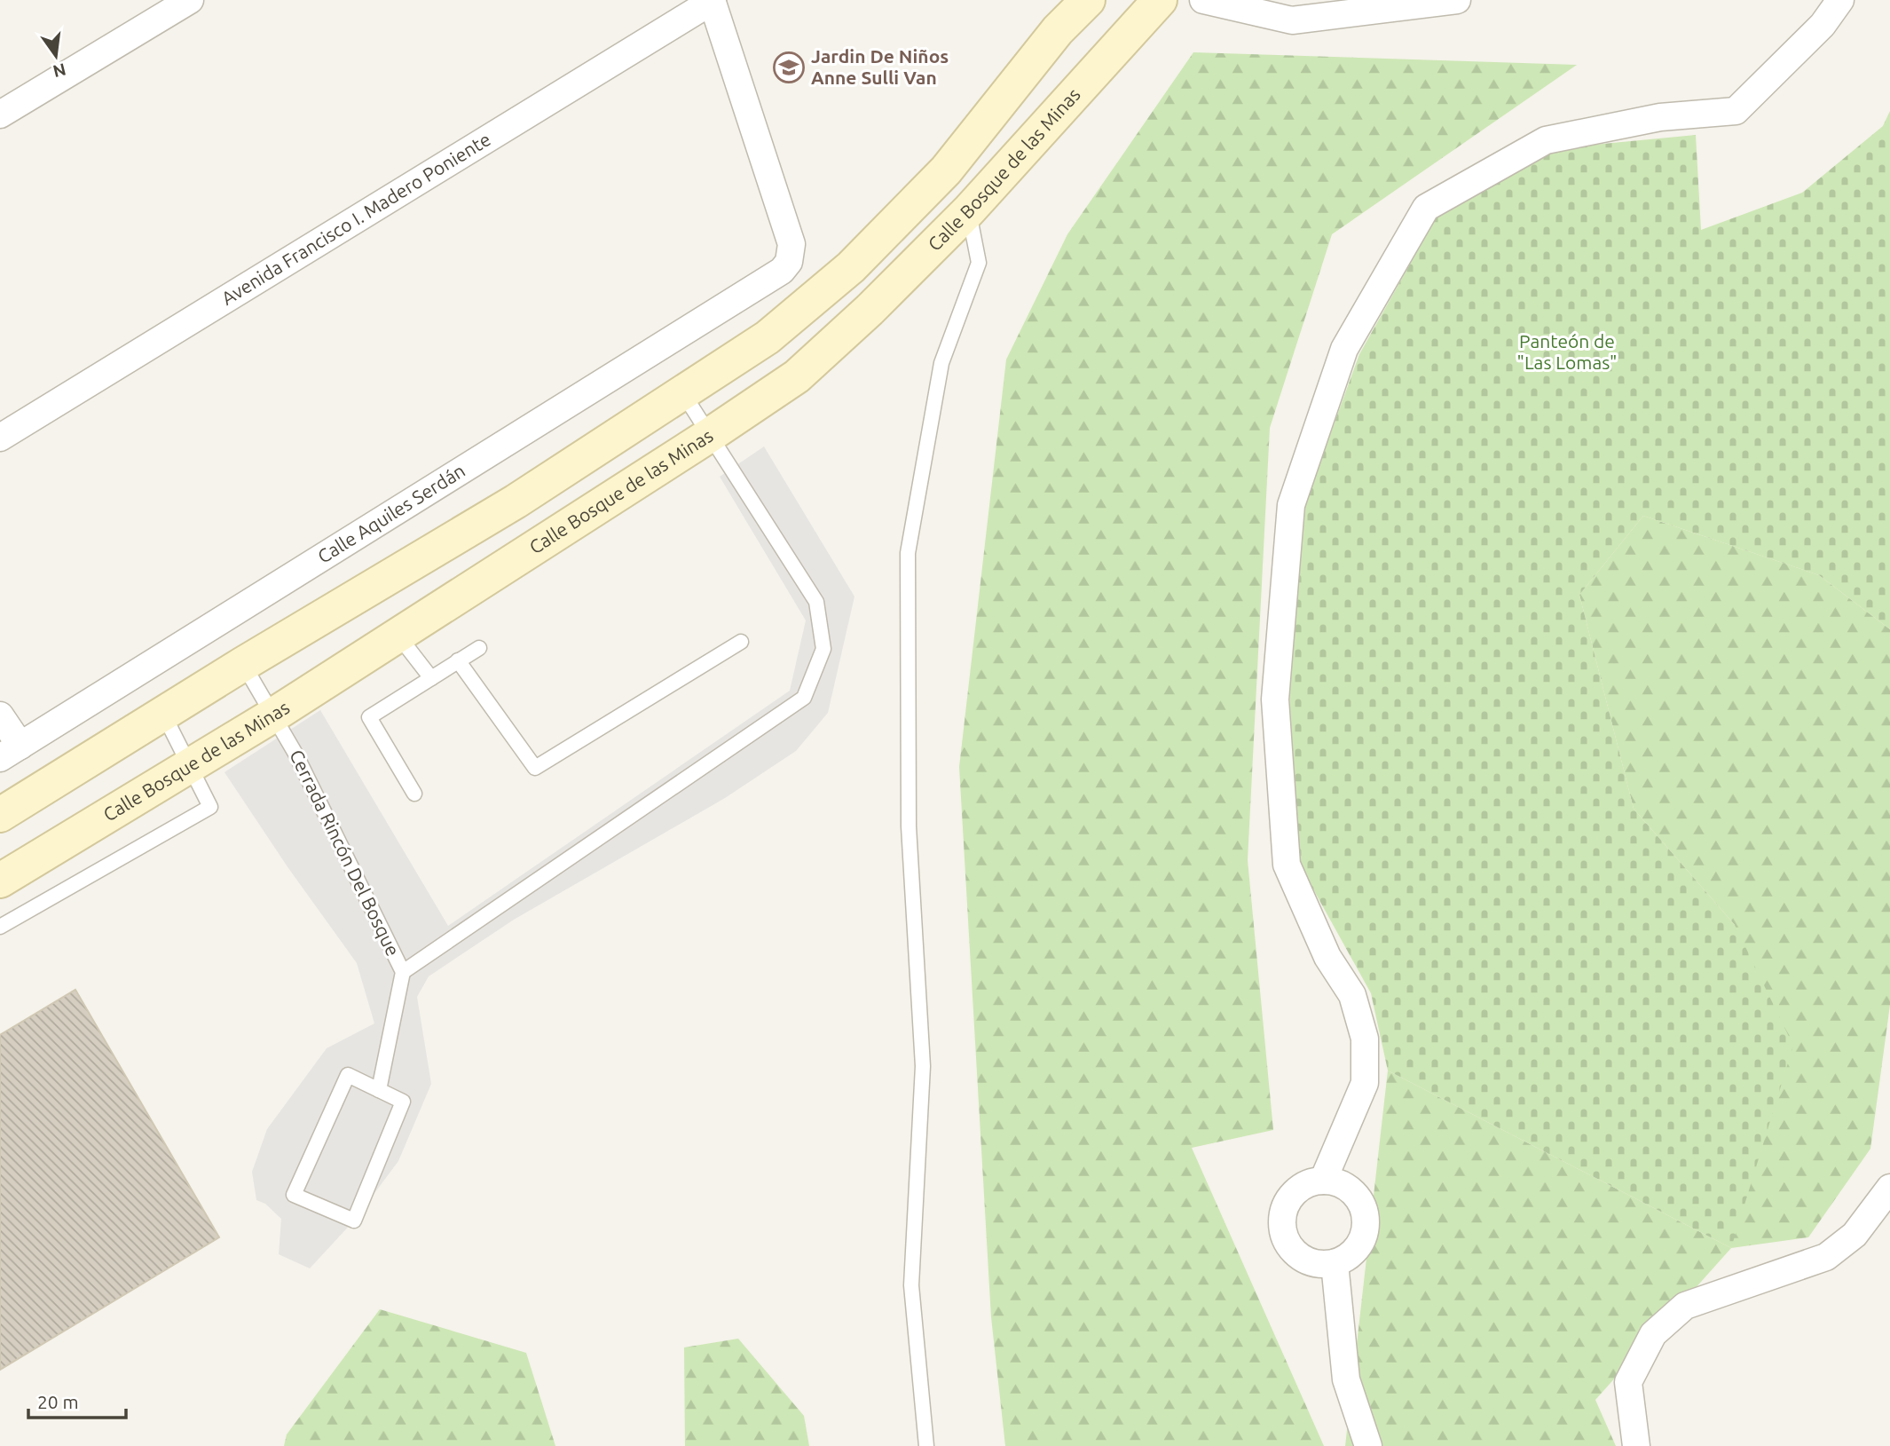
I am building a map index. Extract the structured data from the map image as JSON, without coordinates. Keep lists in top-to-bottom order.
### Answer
{
  "streets": {
    "main road": ["Calle Bosque de las Minas"],
    "street": ["Avenida Francisco I. Madero Poniente", "Calle Aquiles Serdán"],
    "lane": ["Cerrada Rincón Del Bosque"]
  },
  "crossings": [
    ["Calle Bosque de las Minas", "Cerrada Rincón Del Bosque"],
    ["Avenida Francisco I. Madero Poniente", "Calle Aquiles Serdán"]
  ],
  "parks": ["Panteón de \"Las Lomas\""],
  "places": {
    "school or university": ["Jardin De Niños Anne Sulli Van"]
  },
  "scale_bar": "20 m",
  "north": "bottom"
}
